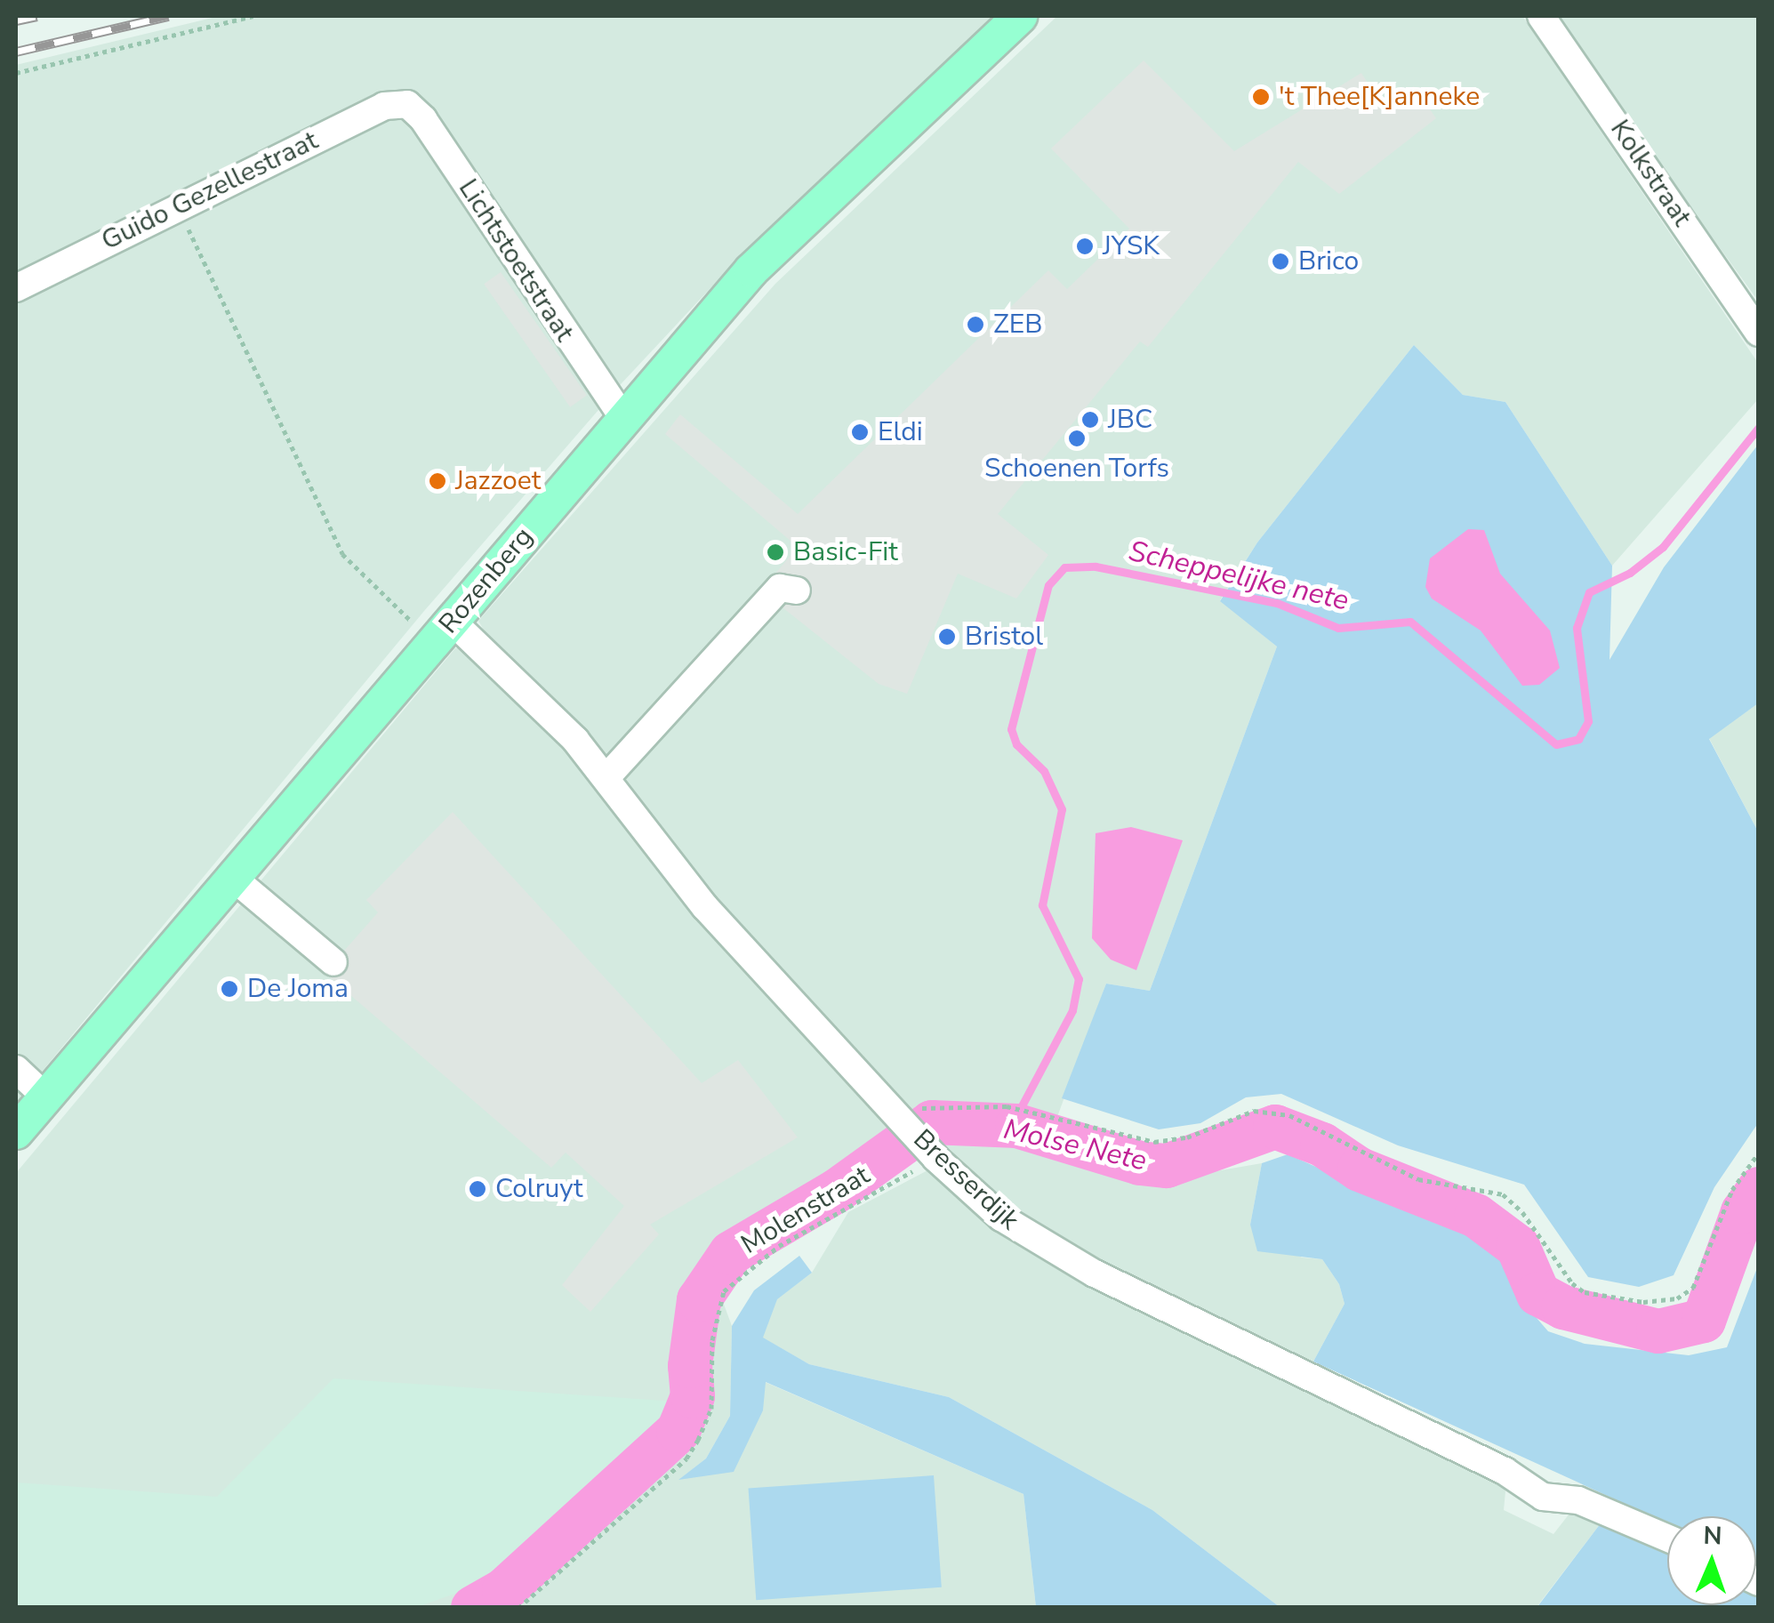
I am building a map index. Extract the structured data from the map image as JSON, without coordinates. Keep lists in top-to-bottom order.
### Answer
{
  "streets": {
    "main road": ["Rozenberg"],
    "street": [
      "Kolkstraat",
      "Guido Gezellestraat",
      "Lichtstoetstraat",
      "Bresserdijk"
    ],
    "path": ["Molenstraat"]
  },
  "crossings": [
    ["Guido Gezellestraat", "Lichtstoetstraat"],
    ["Lichtstoetstraat", "Rozenberg"],
    ["Rozenberg", "Bresserdijk"],
    ["Bresserdijk", "Molenstraat"]
  ],
  "water": ["Scheppelijke nete", "Molse Nete"],
  "places": [
    "'t Thee[K]anneke",
    "JYSK",
    "Brico",
    "ZEB",
    "JBC",
    "Eldi",
    "Schoenen Torfs",
    "Jazzoet",
    "Basic-Fit",
    "Bristol",
    "De Joma",
    "Colruyt"
  ],
  "north": "top"
}
